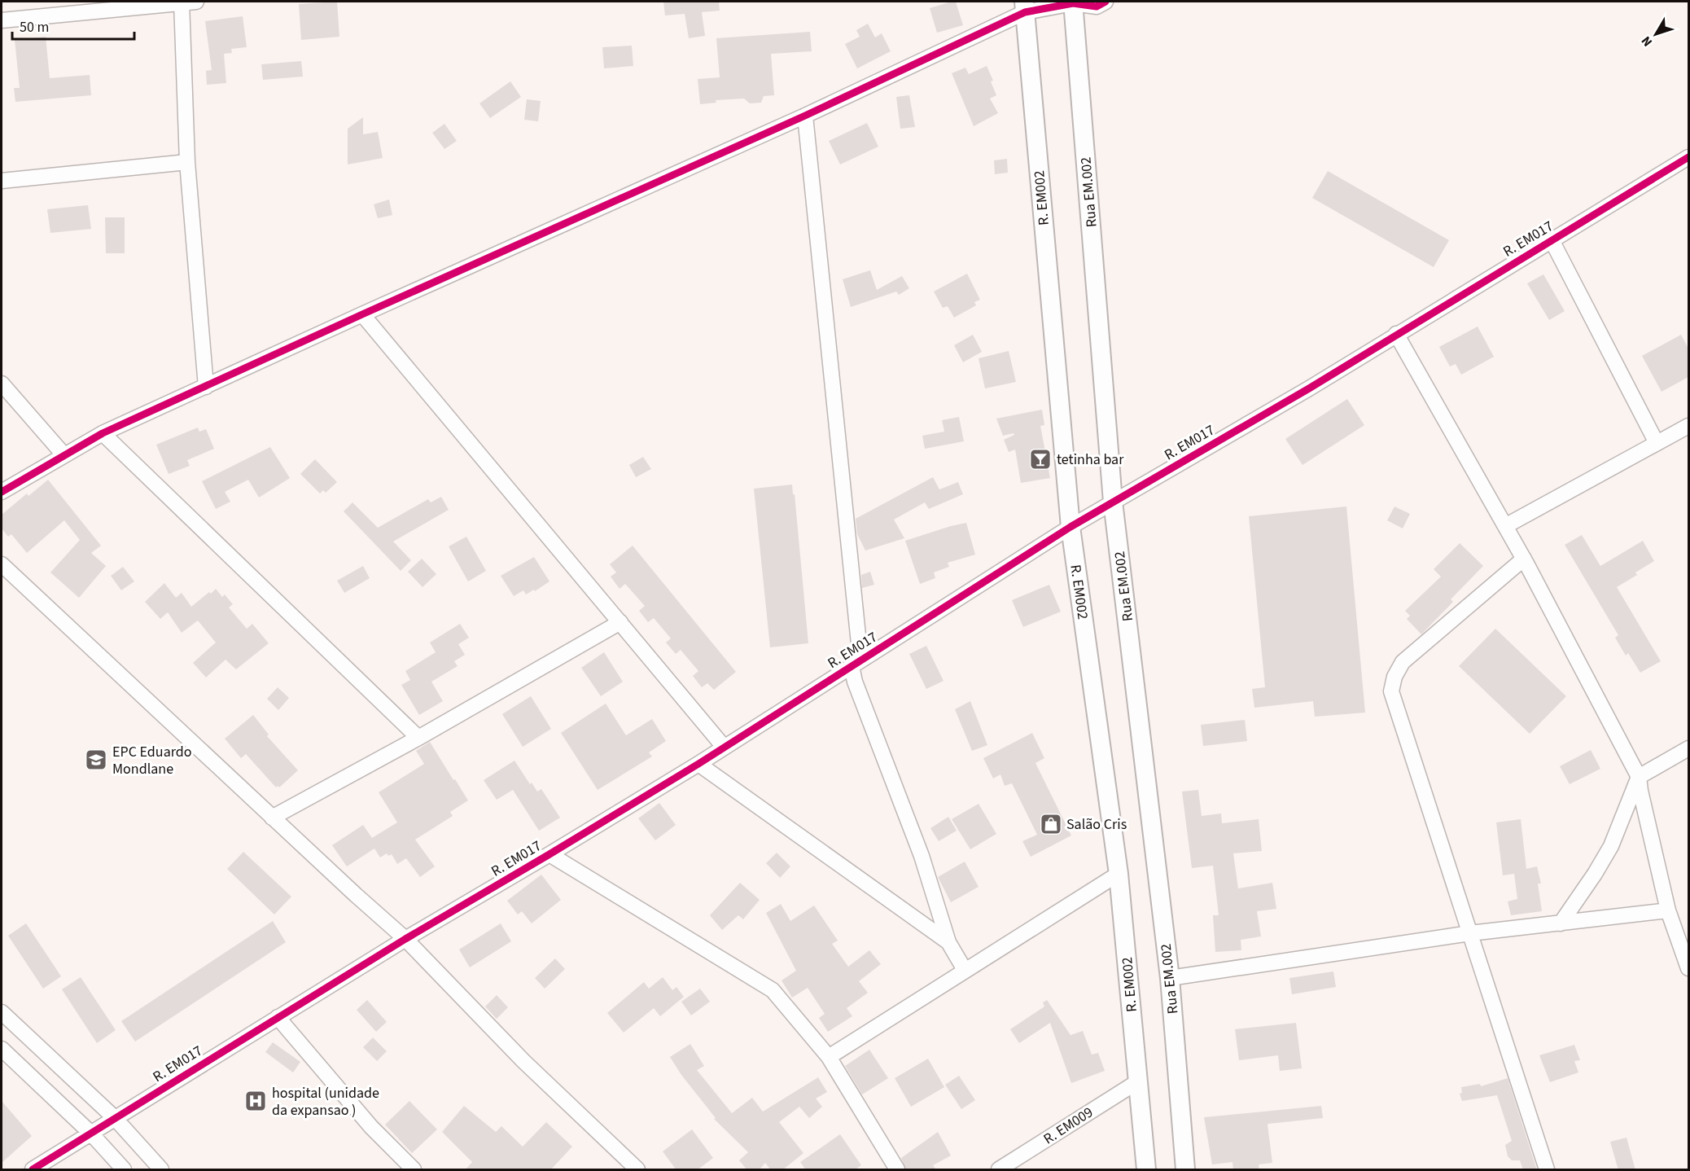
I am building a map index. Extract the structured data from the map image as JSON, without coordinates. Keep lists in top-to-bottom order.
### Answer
{
  "streets": {
    "street": [
      "Rua EM.002",
      "R. EM002",
      "R. EM017",
      "R. EM009"
    ]
  },
  "crossings": [
    ["Rua EM.002", "R. EM017"],
    ["R. EM002", "R. EM017"],
    ["R. EM002", "R. EM009"]
  ],
  "places": {
    "bar": ["tetinha bar"],
    "school or university": ["EPC Eduardo Mondlane"],
    "shop": ["Salão Cris"],
    "hospital": ["hospital (unidade da expansao )"]
  },
  "scale_bar": "50 m",
  "north": "bottom left"
}
